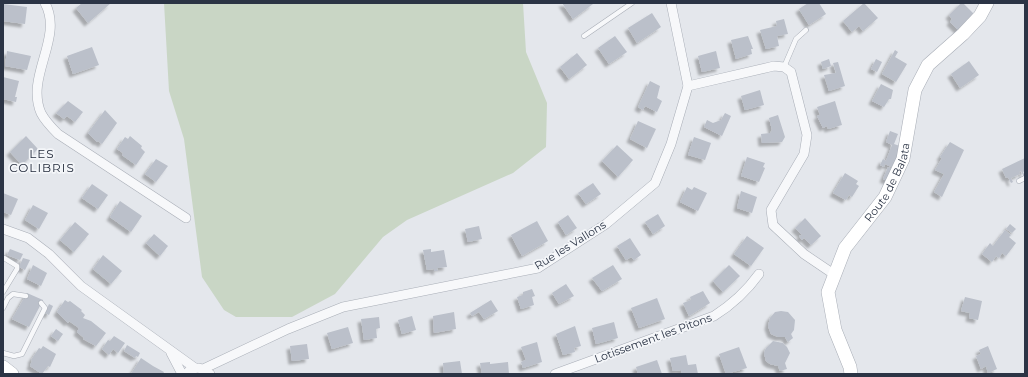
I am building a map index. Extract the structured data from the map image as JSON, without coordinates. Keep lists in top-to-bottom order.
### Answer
{
  "streets": {
    "main road": ["Route de Balata"],
    "street": ["Rue les Vallons", "Lotissement les Pitons"]
  },
  "districts": ["LES COLIBRIS"]
}
